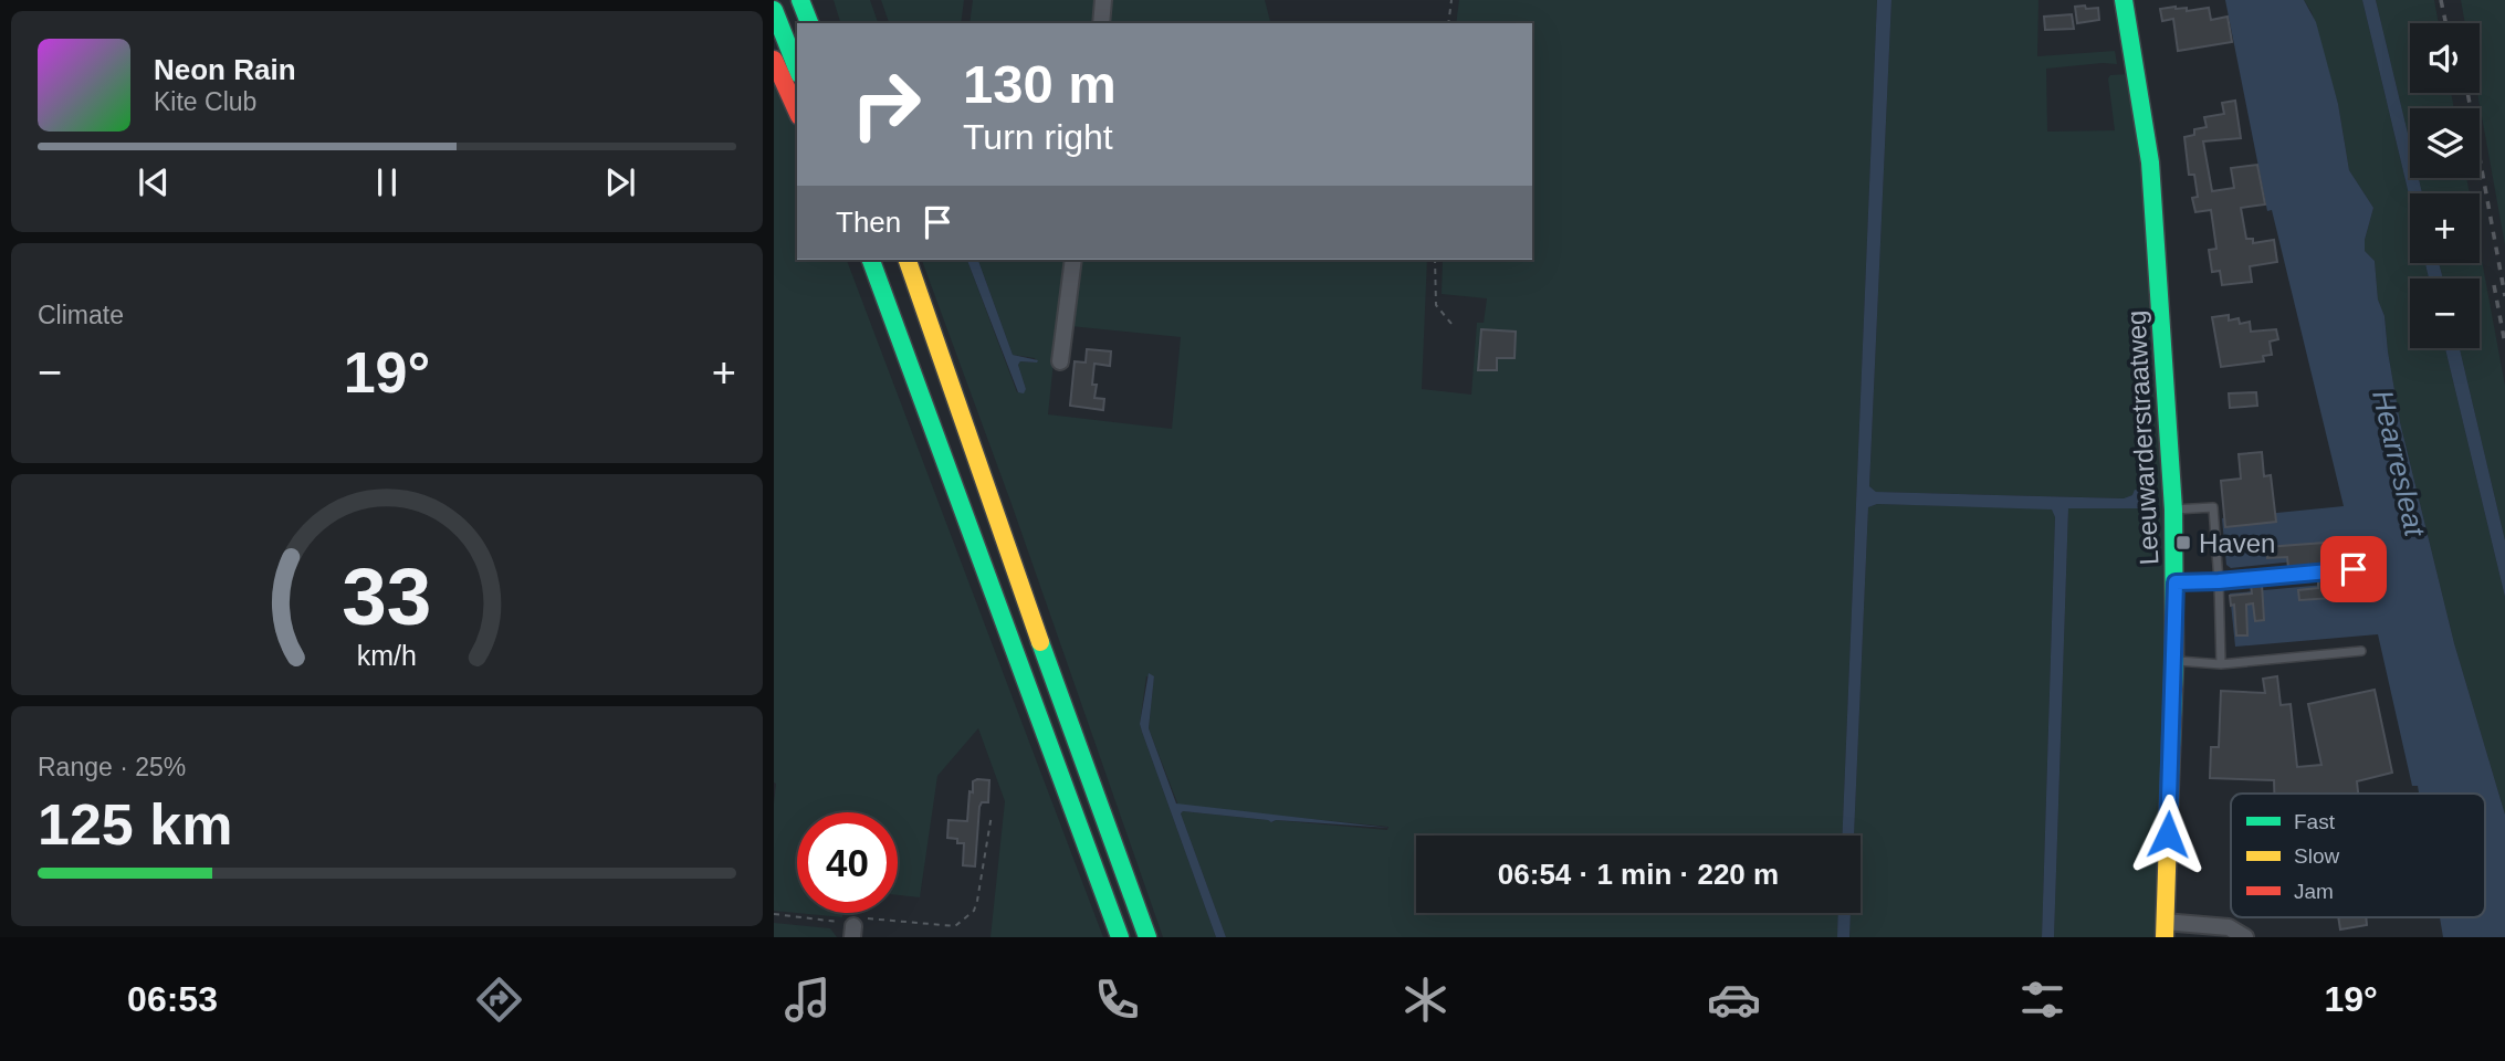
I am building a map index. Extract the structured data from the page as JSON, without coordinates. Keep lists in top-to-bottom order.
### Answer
{
  "streets": {
    "main road": ["Leeuwarderstraatweg"]
  },
  "water": ["Hearresleat"],
  "places": {
    "transit": ["Haven"]
  },
  "legend": ["Fast", "Slow", "Jam"],
  "page": {
    "map_buttons": ["+", "−"],
    "turn": ["130 m", "Turn right"],
    "song": ["Neon Rain", "Kite Club"],
    "then": "Then",
    "tile": [
      "Climate",
      ["Range · 25%", "125 km"]
    ],
    "heat": ["−", "19°", "+"],
    "limit": "40",
    "trip": "06:54 · 1 min · 220 m",
    "tabs": ["06:53", "19°"],
    "gauge": ["33", "km/h"]
  }
}
